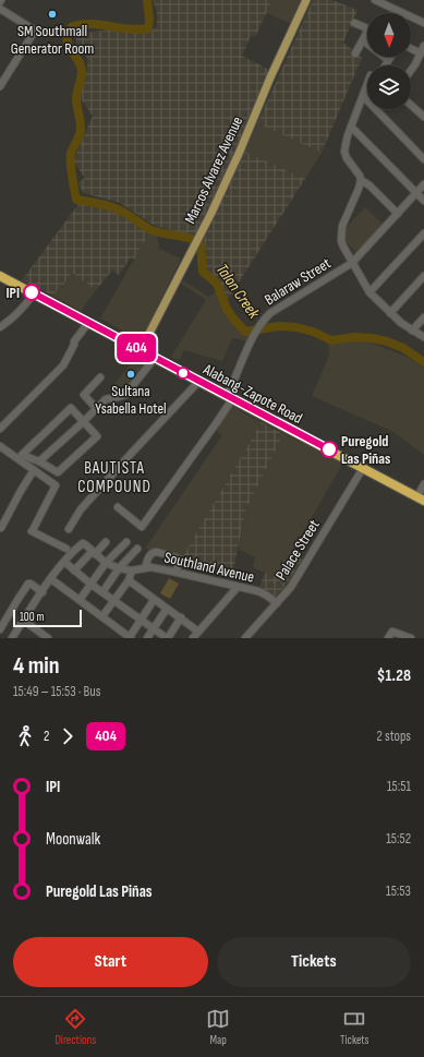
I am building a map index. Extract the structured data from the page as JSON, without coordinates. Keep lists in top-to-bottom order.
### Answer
{
  "streets": {
    "highway": ["Alabang-Zapote Road"],
    "main road": ["Marcos Alvarez Avenue"],
    "street": ["Balaraw Street", "Palace Street", "Southland Avenue"]
  },
  "crossings": [
    ["Marcos Alvarez Avenue", "Alabang-Zapote Road"],
    ["Balaraw Street", "Alabang-Zapote Road"],
    ["Alabang-Zapote Road", "Palace Street"],
    ["Palace Street", "Southland Avenue"]
  ],
  "districts": ["BAUTISTA COMPOUND"],
  "water": ["Talon Creek"],
  "places": [
    "SM Southmall Generator Room",
    "IPI",
    "Sultana Ysabella Hotel",
    "Puregold Las Piñas"
  ],
  "lines": ["bus line 404"],
  "scale_bar": "100 m",
  "north": "bottom",
  "page": {
    "on_map": "404",
    "scale": "100 m",
    "heading": ["4 min", "15:49 – 15:53 · Bus", "$1.28"],
    "legs": ["2", "404", "2 stops"],
    "list": [
      {
        "name": "IPI",
        "value": "15:51"
      },
      {
        "name": "Moonwalk",
        "value": "15:52"
      },
      {
        "name": "Puregold Las Piñas",
        "value": "15:53"
      }
    ],
    "buttons": ["Start", "Tickets"],
    "tabs": ["Directions", "Map", "Tickets"]
  }
}
